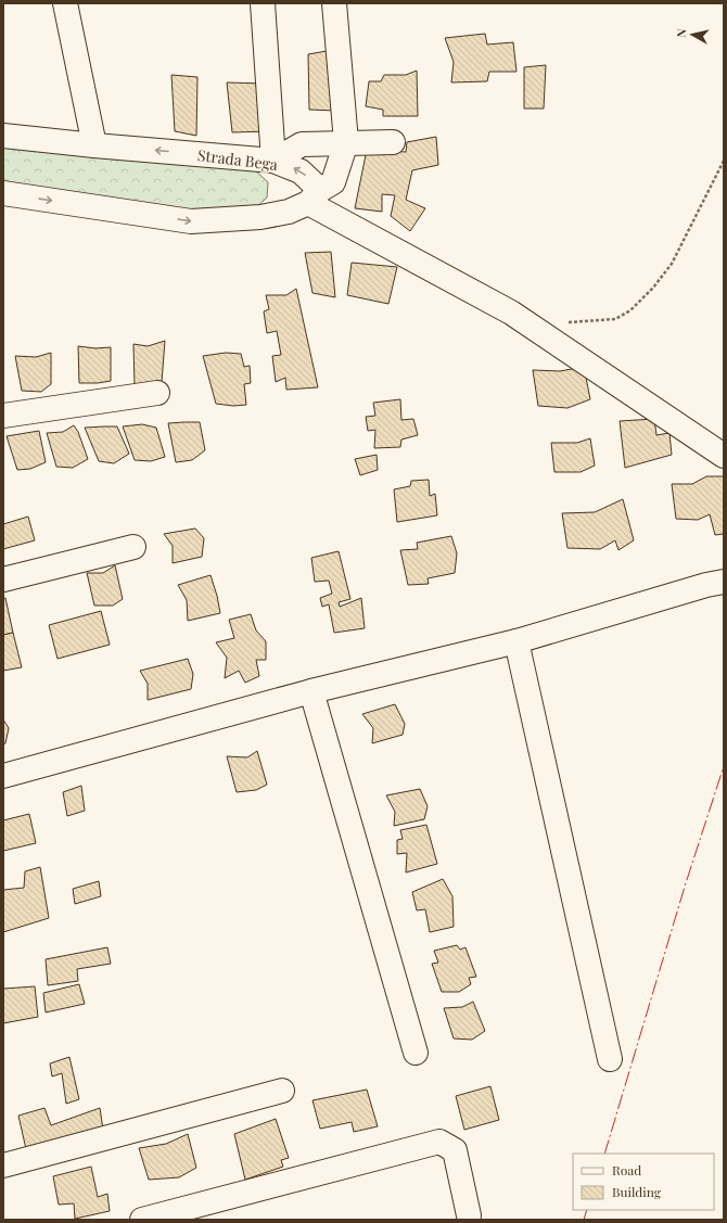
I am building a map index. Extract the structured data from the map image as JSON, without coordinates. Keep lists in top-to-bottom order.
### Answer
{
  "streets": {
    "street": ["Strada Bega"]
  },
  "legend": ["Road", "Building"],
  "north": "left"
}
